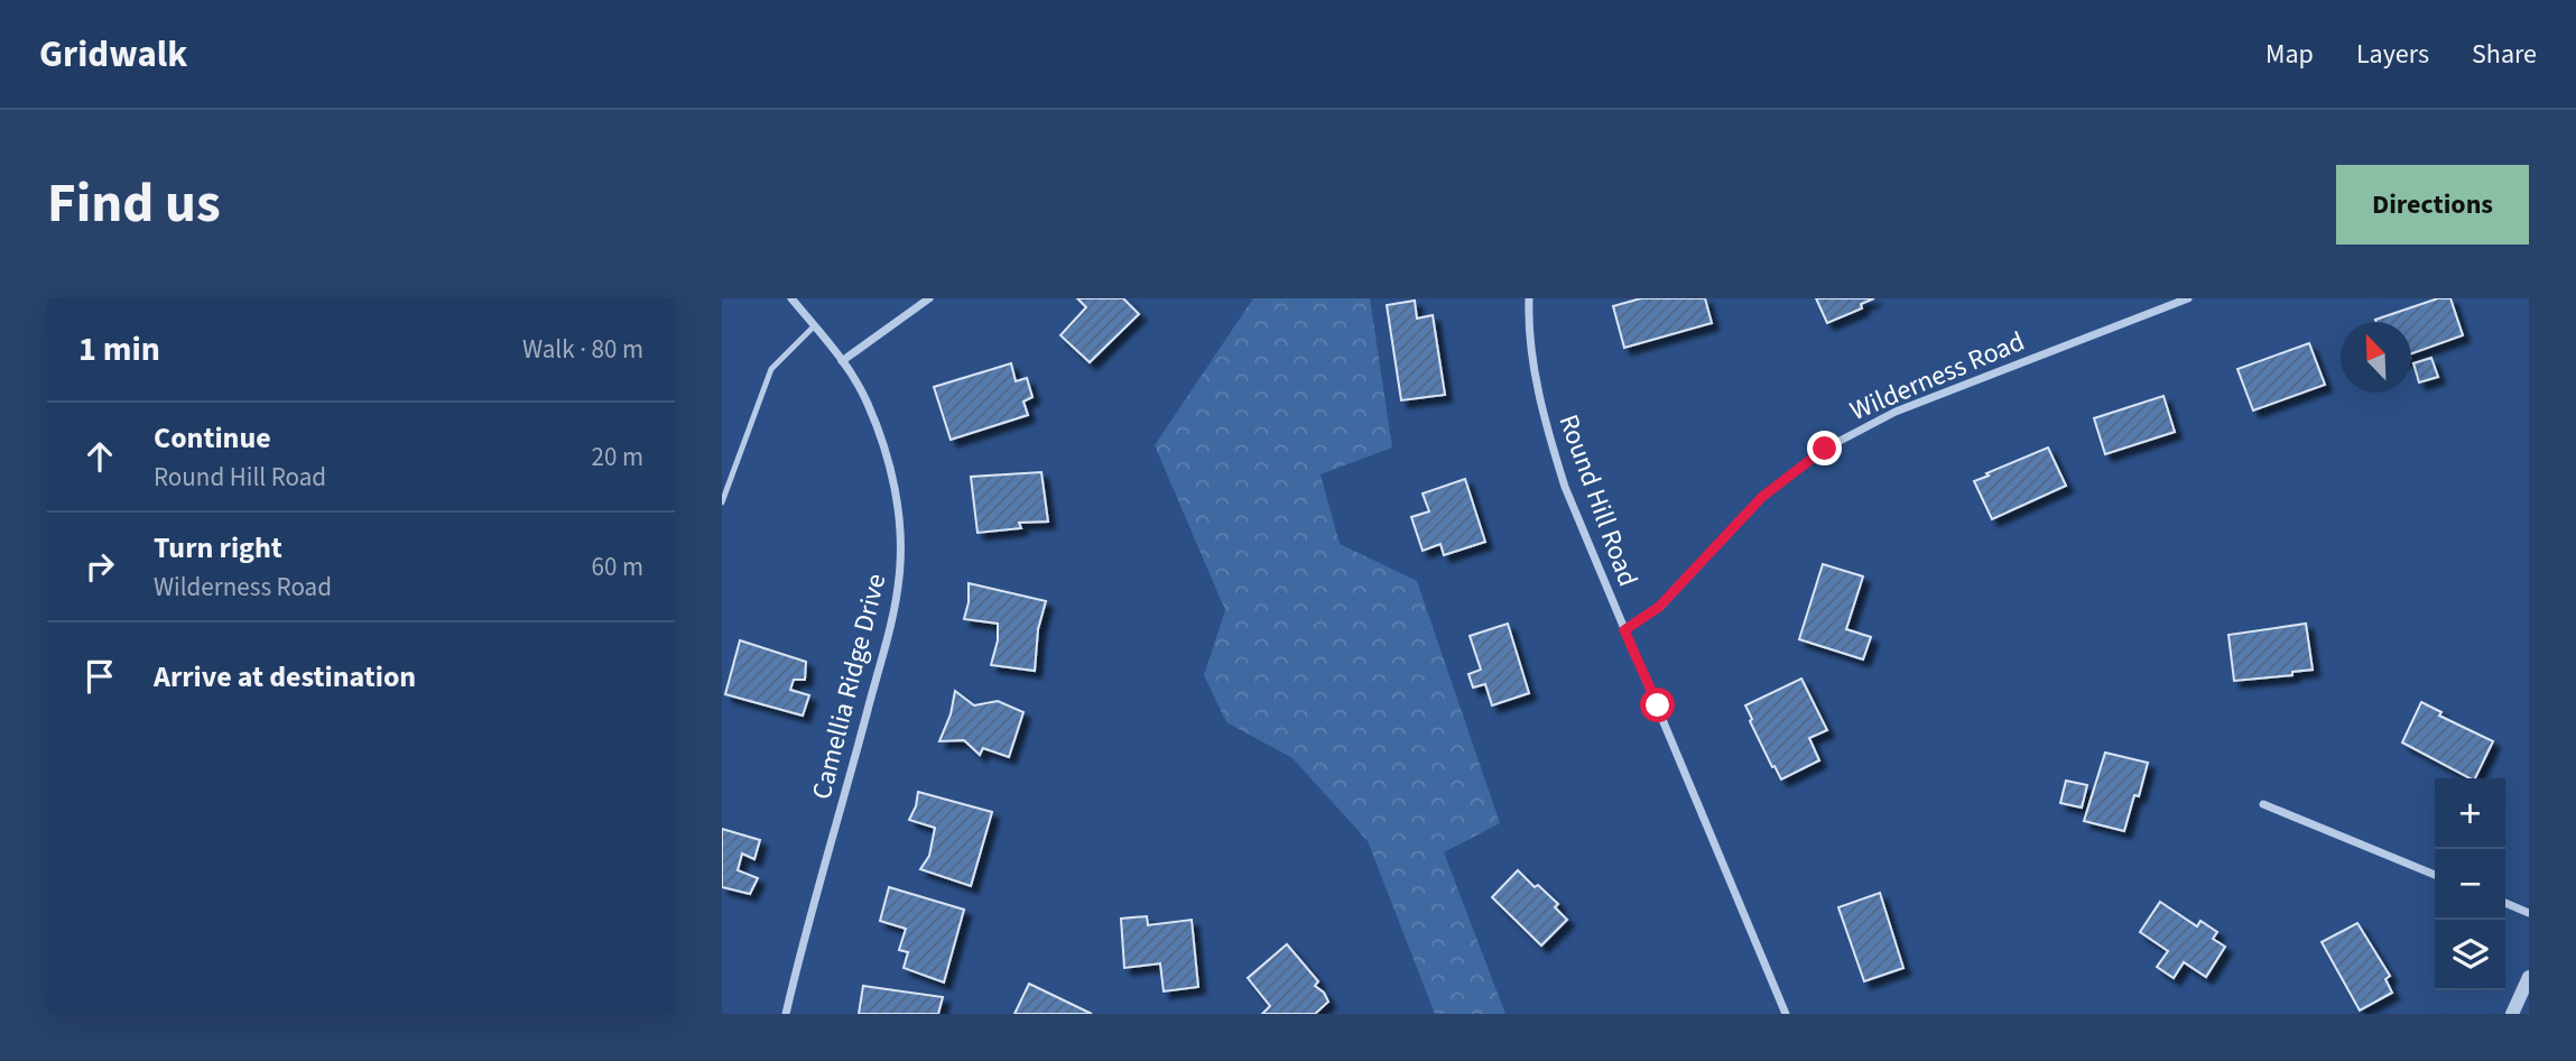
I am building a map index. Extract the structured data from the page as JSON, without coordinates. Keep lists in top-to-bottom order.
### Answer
{
  "streets": {
    "street": ["Wilderness Road", "Round Hill Road", "Camellia Ridge Drive"]
  },
  "crossings": [
    ["Wilderness Road", "Round Hill Road"]
  ],
  "north": "top left",
  "page": {
    "header": "Gridwalk",
    "nav": ["Map", "Layers", "Share"],
    "title": "Find us",
    "buttons": "Directions",
    "heading": ["1 min", "Walk · 80 m"],
    "list": [
      ["Continue", "Round Hill Road", "20 m"],
      ["Turn right", "Wilderness Road", "60 m"],
      "Arrive at destination"
    ],
    "map_buttons": ["+", "−"]
  }
}
